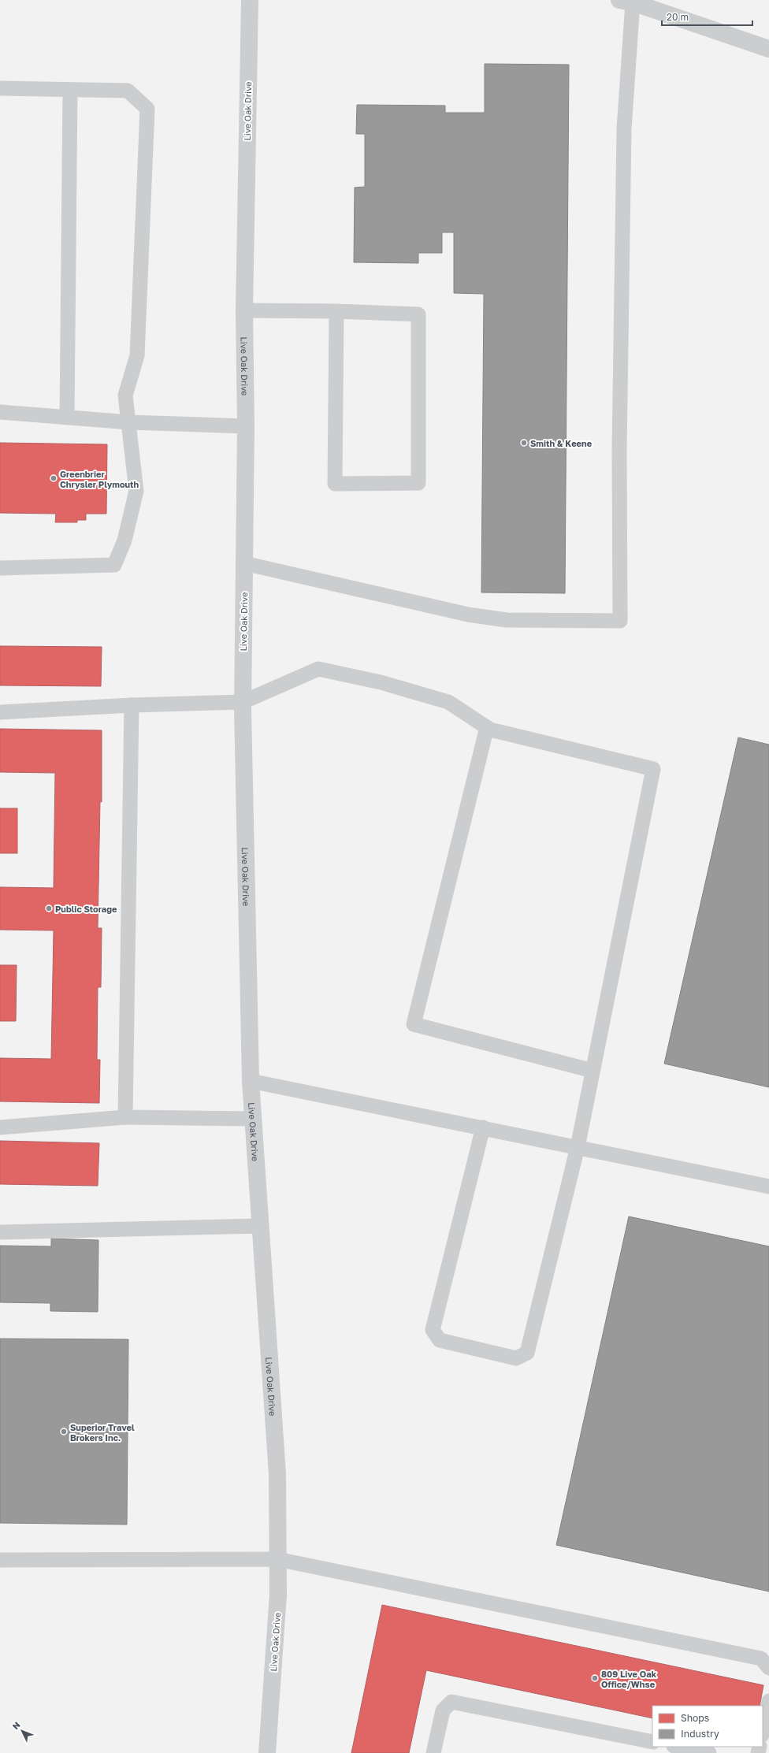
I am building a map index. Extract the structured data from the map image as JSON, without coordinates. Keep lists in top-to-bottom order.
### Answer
{
  "streets": {
    "street": ["Live Oak Drive"]
  },
  "places": [
    "Smith & Keene",
    "Greenbrier Chrysler Plymouth",
    "Public Storage",
    "Superior Travel Brokers Inc.",
    "809 Live Oak Office/Whse"
  ],
  "legend": ["Shops", "Industry"],
  "scale_bar": "20 m",
  "north": "top left"
}
